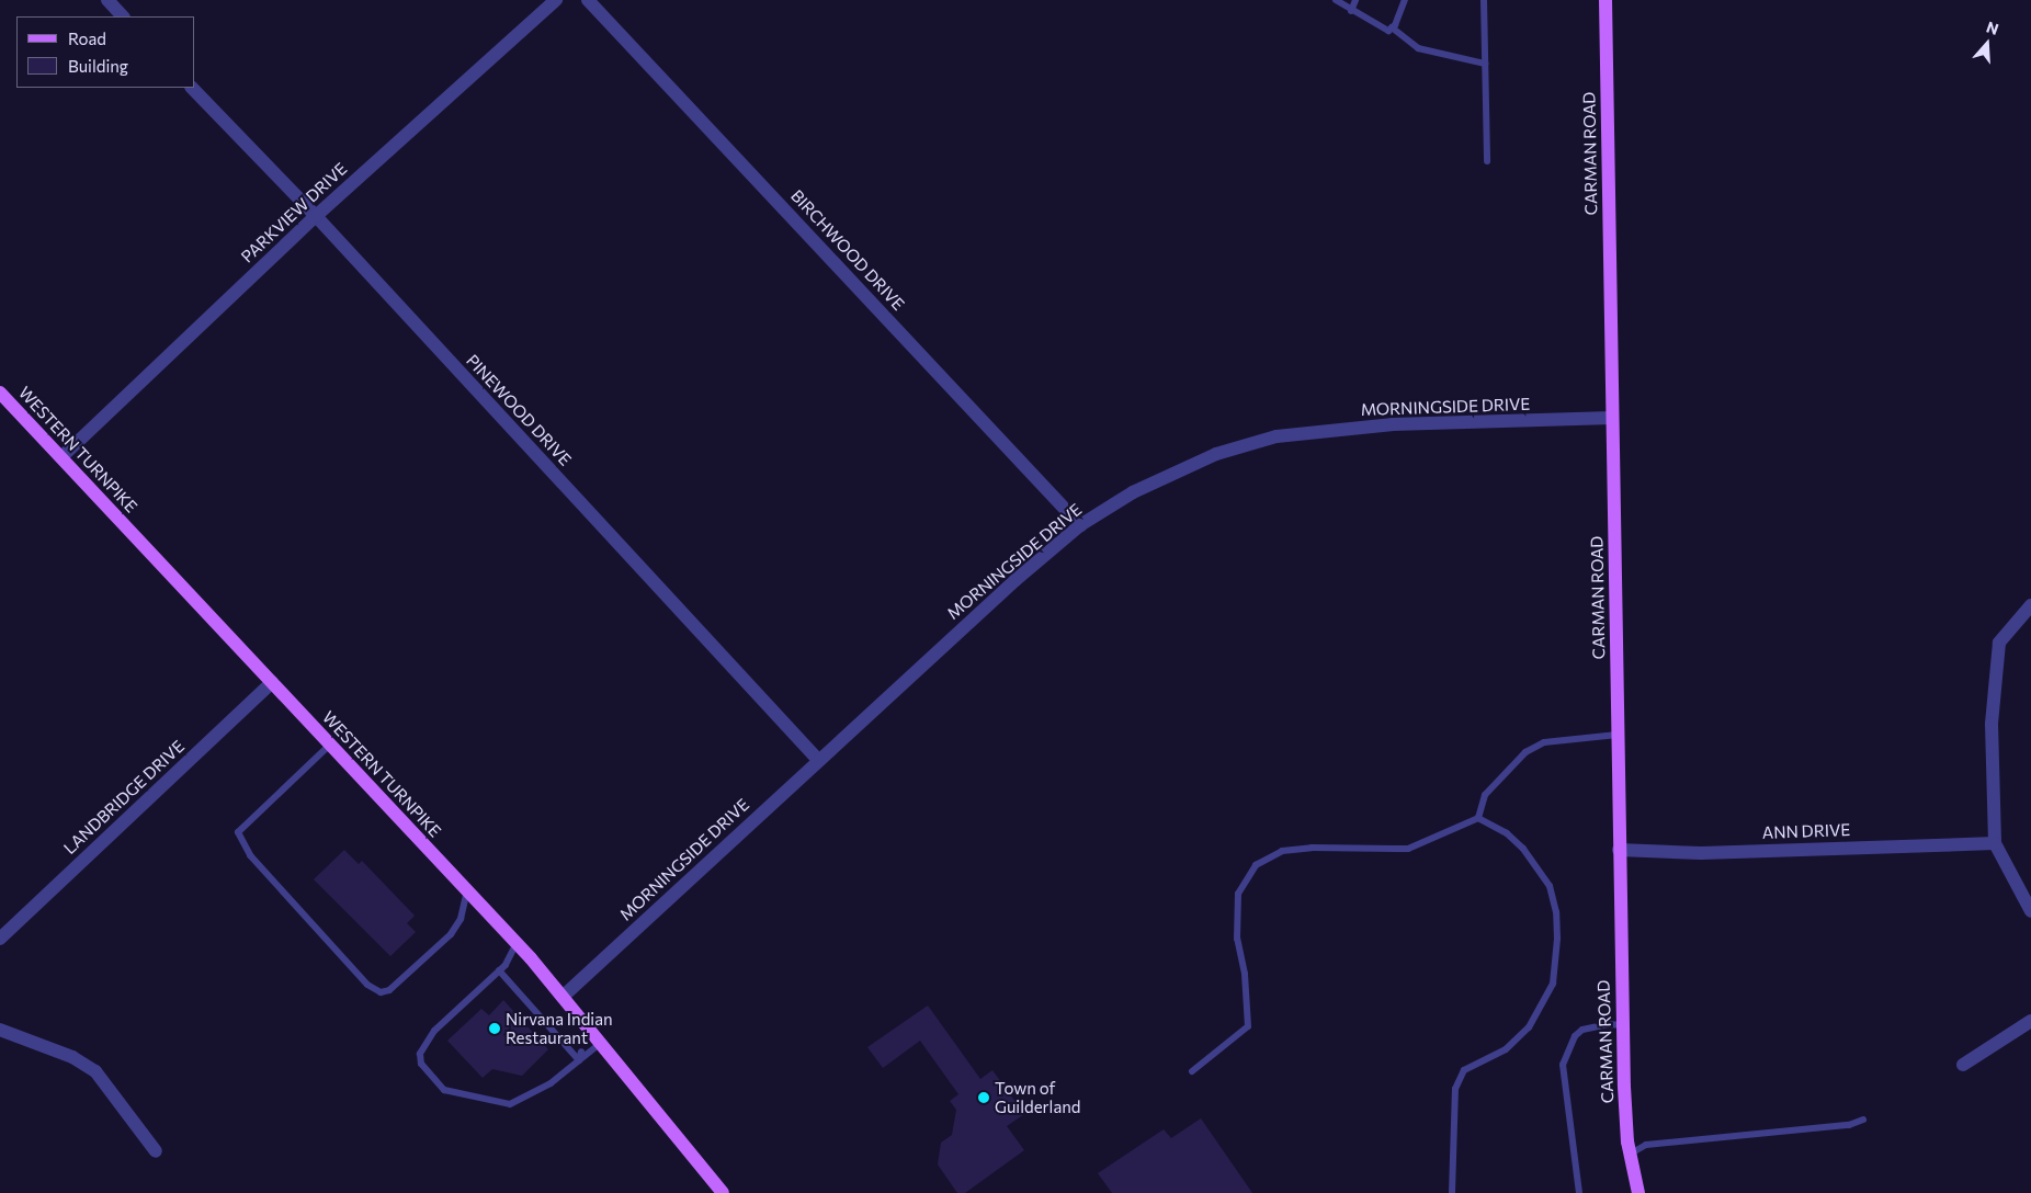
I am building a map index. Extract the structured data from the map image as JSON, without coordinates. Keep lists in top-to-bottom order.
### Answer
{
  "streets": {
    "main road": ["CARMAN ROAD", "WESTERN TURNPIKE"],
    "street": [
      "PARKVIEW DRIVE",
      "BIRCHWOOD DRIVE",
      "MORNINGSIDE DRIVE",
      "PINEWOOD DRIVE",
      "LANDBRIDGE DRIVE",
      "ANN DRIVE"
    ]
  },
  "crossings": [
    ["CARMAN ROAD", "MORNINGSIDE DRIVE"],
    ["CARMAN ROAD", "ANN DRIVE"],
    ["PARKVIEW DRIVE", "PINEWOOD DRIVE"],
    ["PARKVIEW DRIVE", "WESTERN TURNPIKE"],
    ["BIRCHWOOD DRIVE", "MORNINGSIDE DRIVE"],
    ["MORNINGSIDE DRIVE", "PINEWOOD DRIVE"],
    ["MORNINGSIDE DRIVE", "WESTERN TURNPIKE"],
    ["WESTERN TURNPIKE", "LANDBRIDGE DRIVE"]
  ],
  "places": ["Nirvana Indian Restaurant", "Town of Guilderland"],
  "legend": ["Road", "Building"],
  "north": "top"
}
